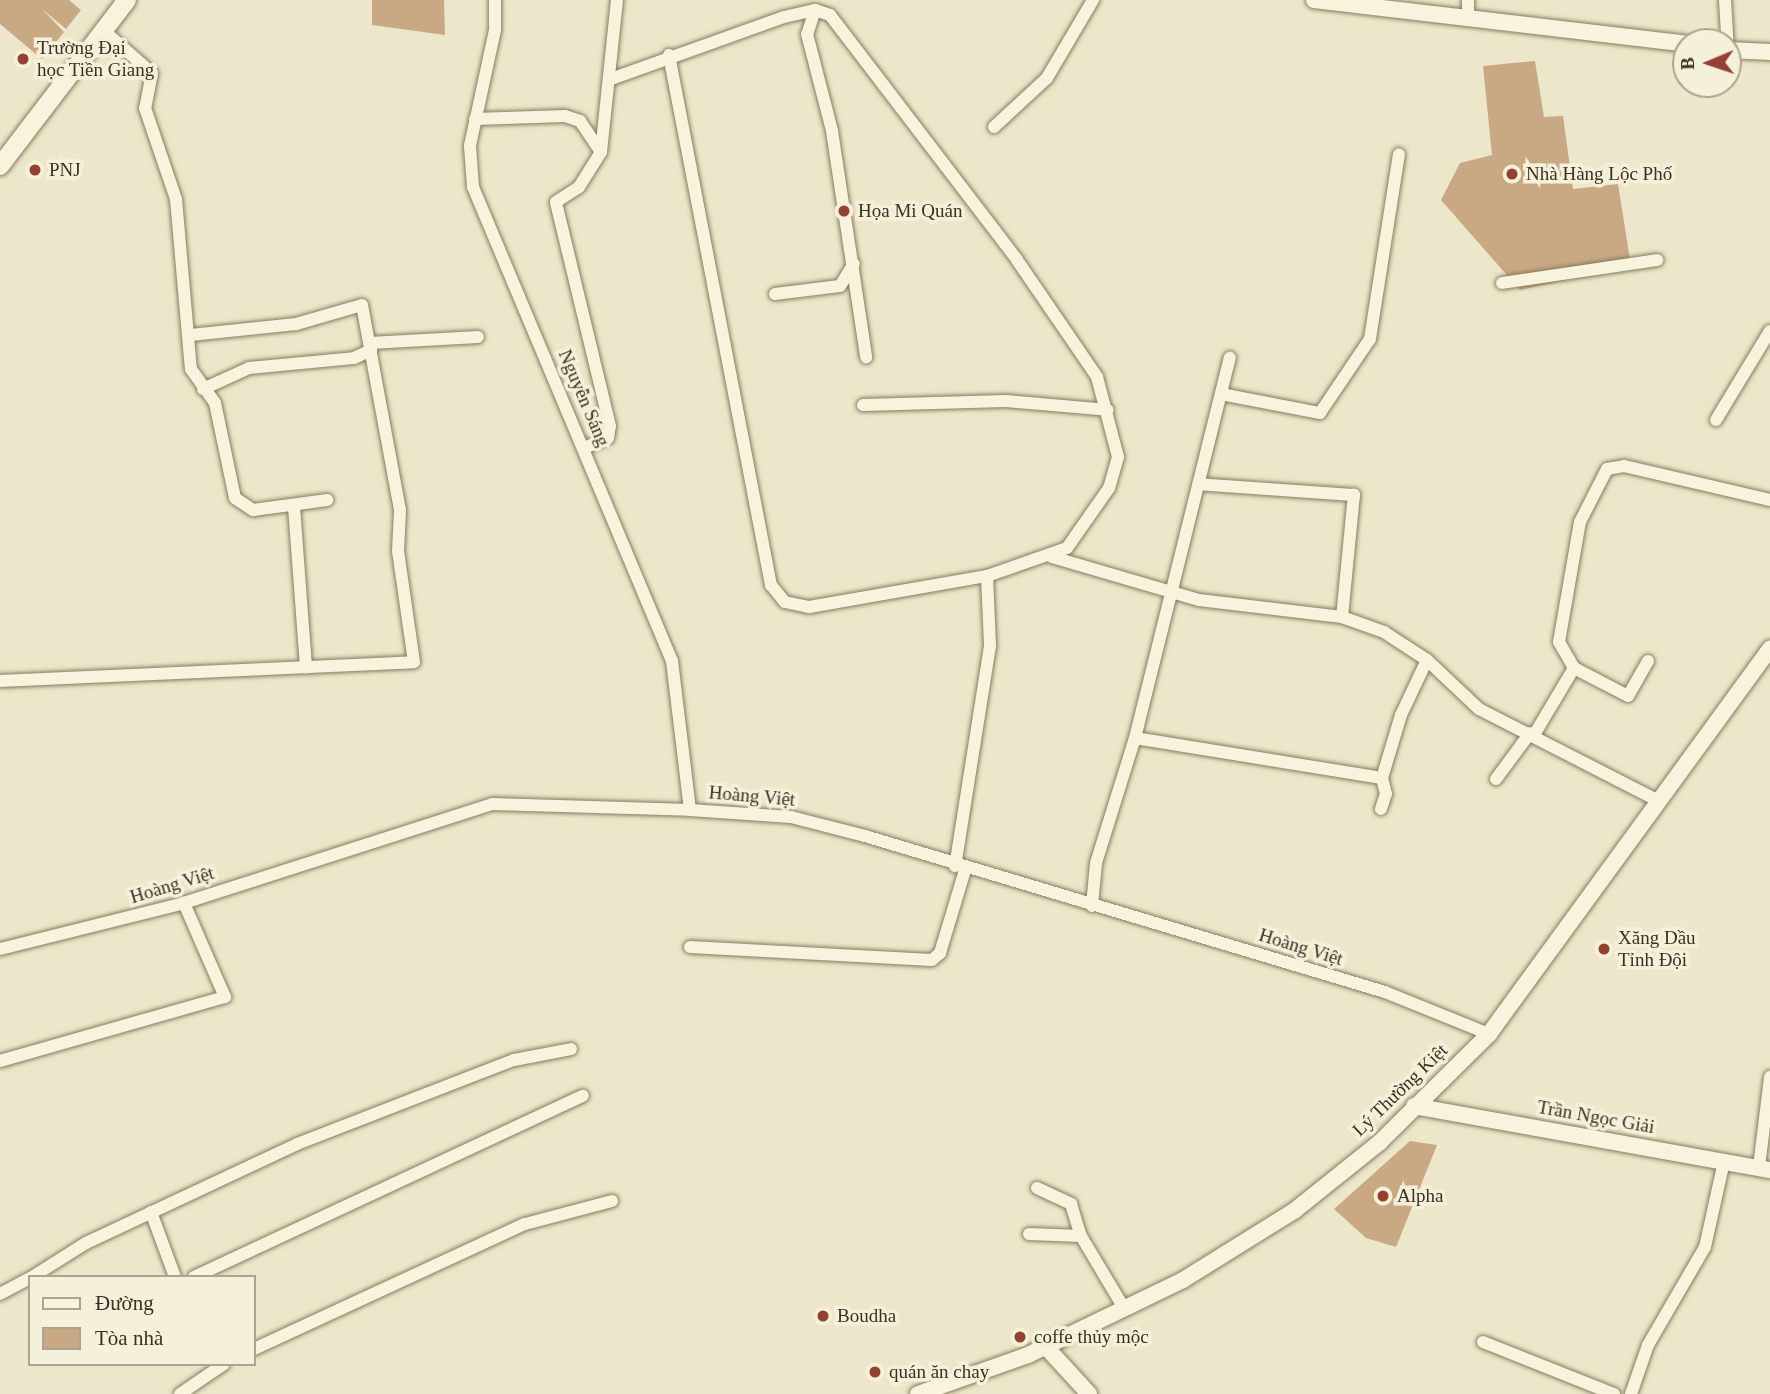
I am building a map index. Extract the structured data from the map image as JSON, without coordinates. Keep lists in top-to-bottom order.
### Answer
{
  "streets": {
    "street": [
      "Nguyễn Sáng",
      "Hoàng Việt",
      "Lý Thường Kiệt",
      "Trần Ngọc Giải"
    ]
  },
  "crossings": [
    ["Nguyễn Sáng", "Hoàng Việt"],
    ["Hoàng Việt", "Lý Thường Kiệt"],
    ["Lý Thường Kiệt", "Trần Ngọc Giải"]
  ],
  "places": [
    "Trường Đại học Tiền Giang",
    "PNJ",
    "Nhà Hàng Lộc Phố",
    "Họa Mi Quán",
    "Xăng Dầu Tỉnh Đội",
    "Alpha",
    "Boudha",
    "coffe thủy mộc",
    "quán ăn chay"
  ],
  "legend": ["Đường", "Tòa nhà"],
  "north": "left"
}
